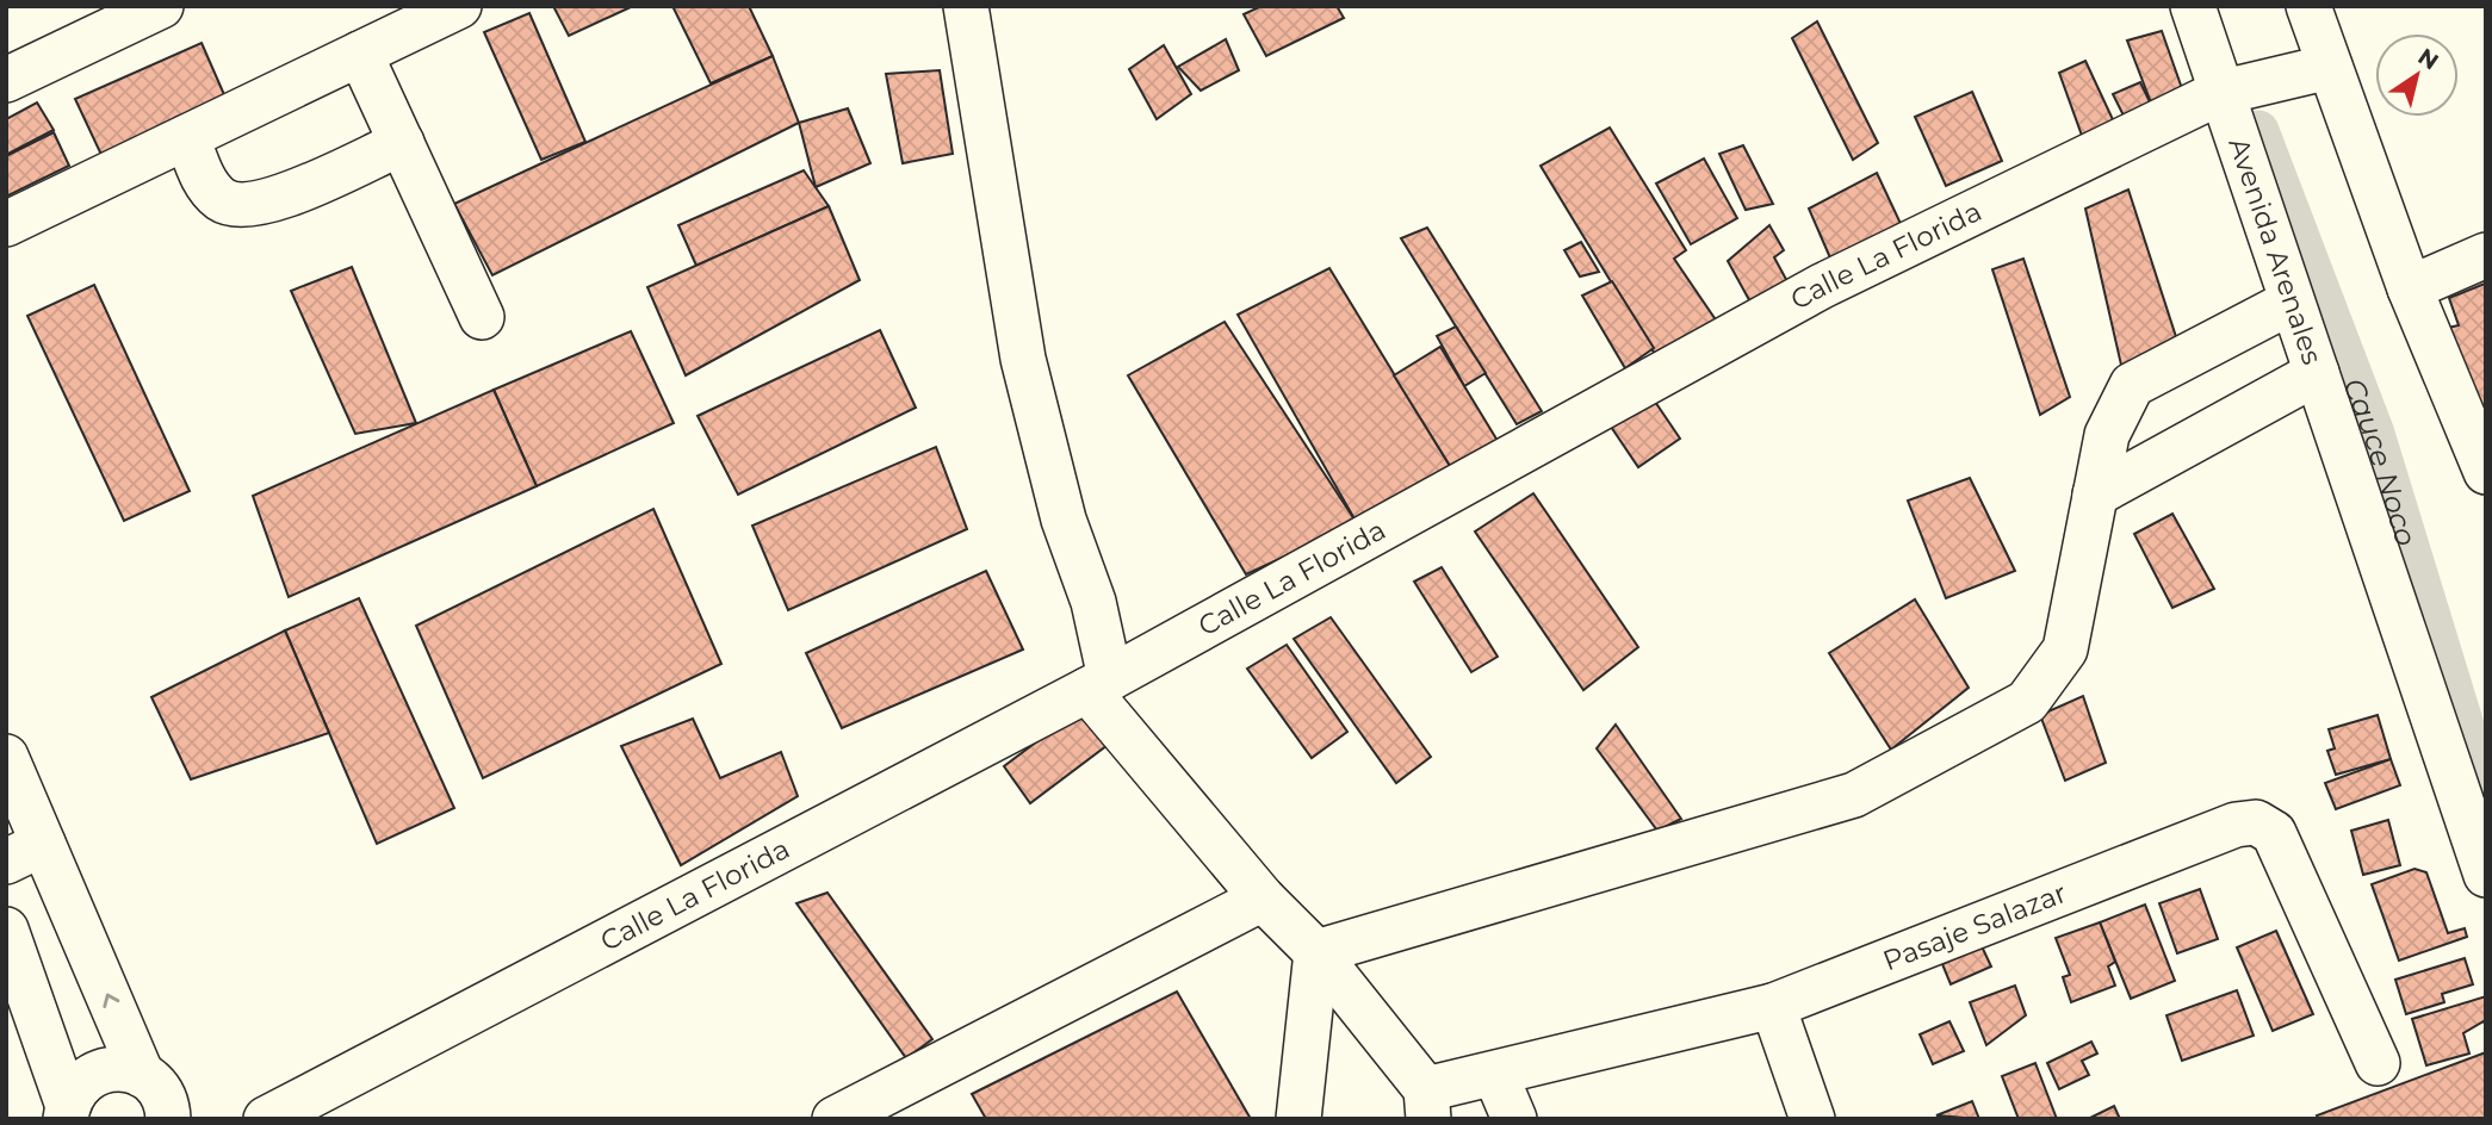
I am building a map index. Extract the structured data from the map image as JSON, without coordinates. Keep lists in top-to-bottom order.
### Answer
{
  "streets": {
    "street": ["Avenida Arenales", "Calle La Florida", "Pasaje Salazar"]
  },
  "crossings": [
    ["Avenida Arenales", "Calle La Florida"]
  ],
  "water": ["Cauce Noco"],
  "north": "top right"
}
